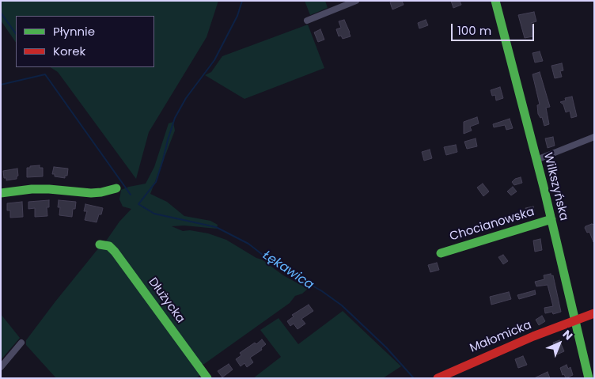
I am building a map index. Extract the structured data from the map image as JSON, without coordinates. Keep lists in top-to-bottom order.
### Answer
{
  "streets": {
    "street": [
      "Wilkszyńska",
      "Chocianowska",
      "Dłużycka",
      "Małomicka"
    ]
  },
  "crossings": [
    ["Wilkszyńska", "Chocianowska"],
    ["Wilkszyńska", "Małomicka"]
  ],
  "water": ["Łękawica"],
  "legend": ["Płynnie", "Korek"],
  "scale_bar": "100 m",
  "north": "top right"
}
